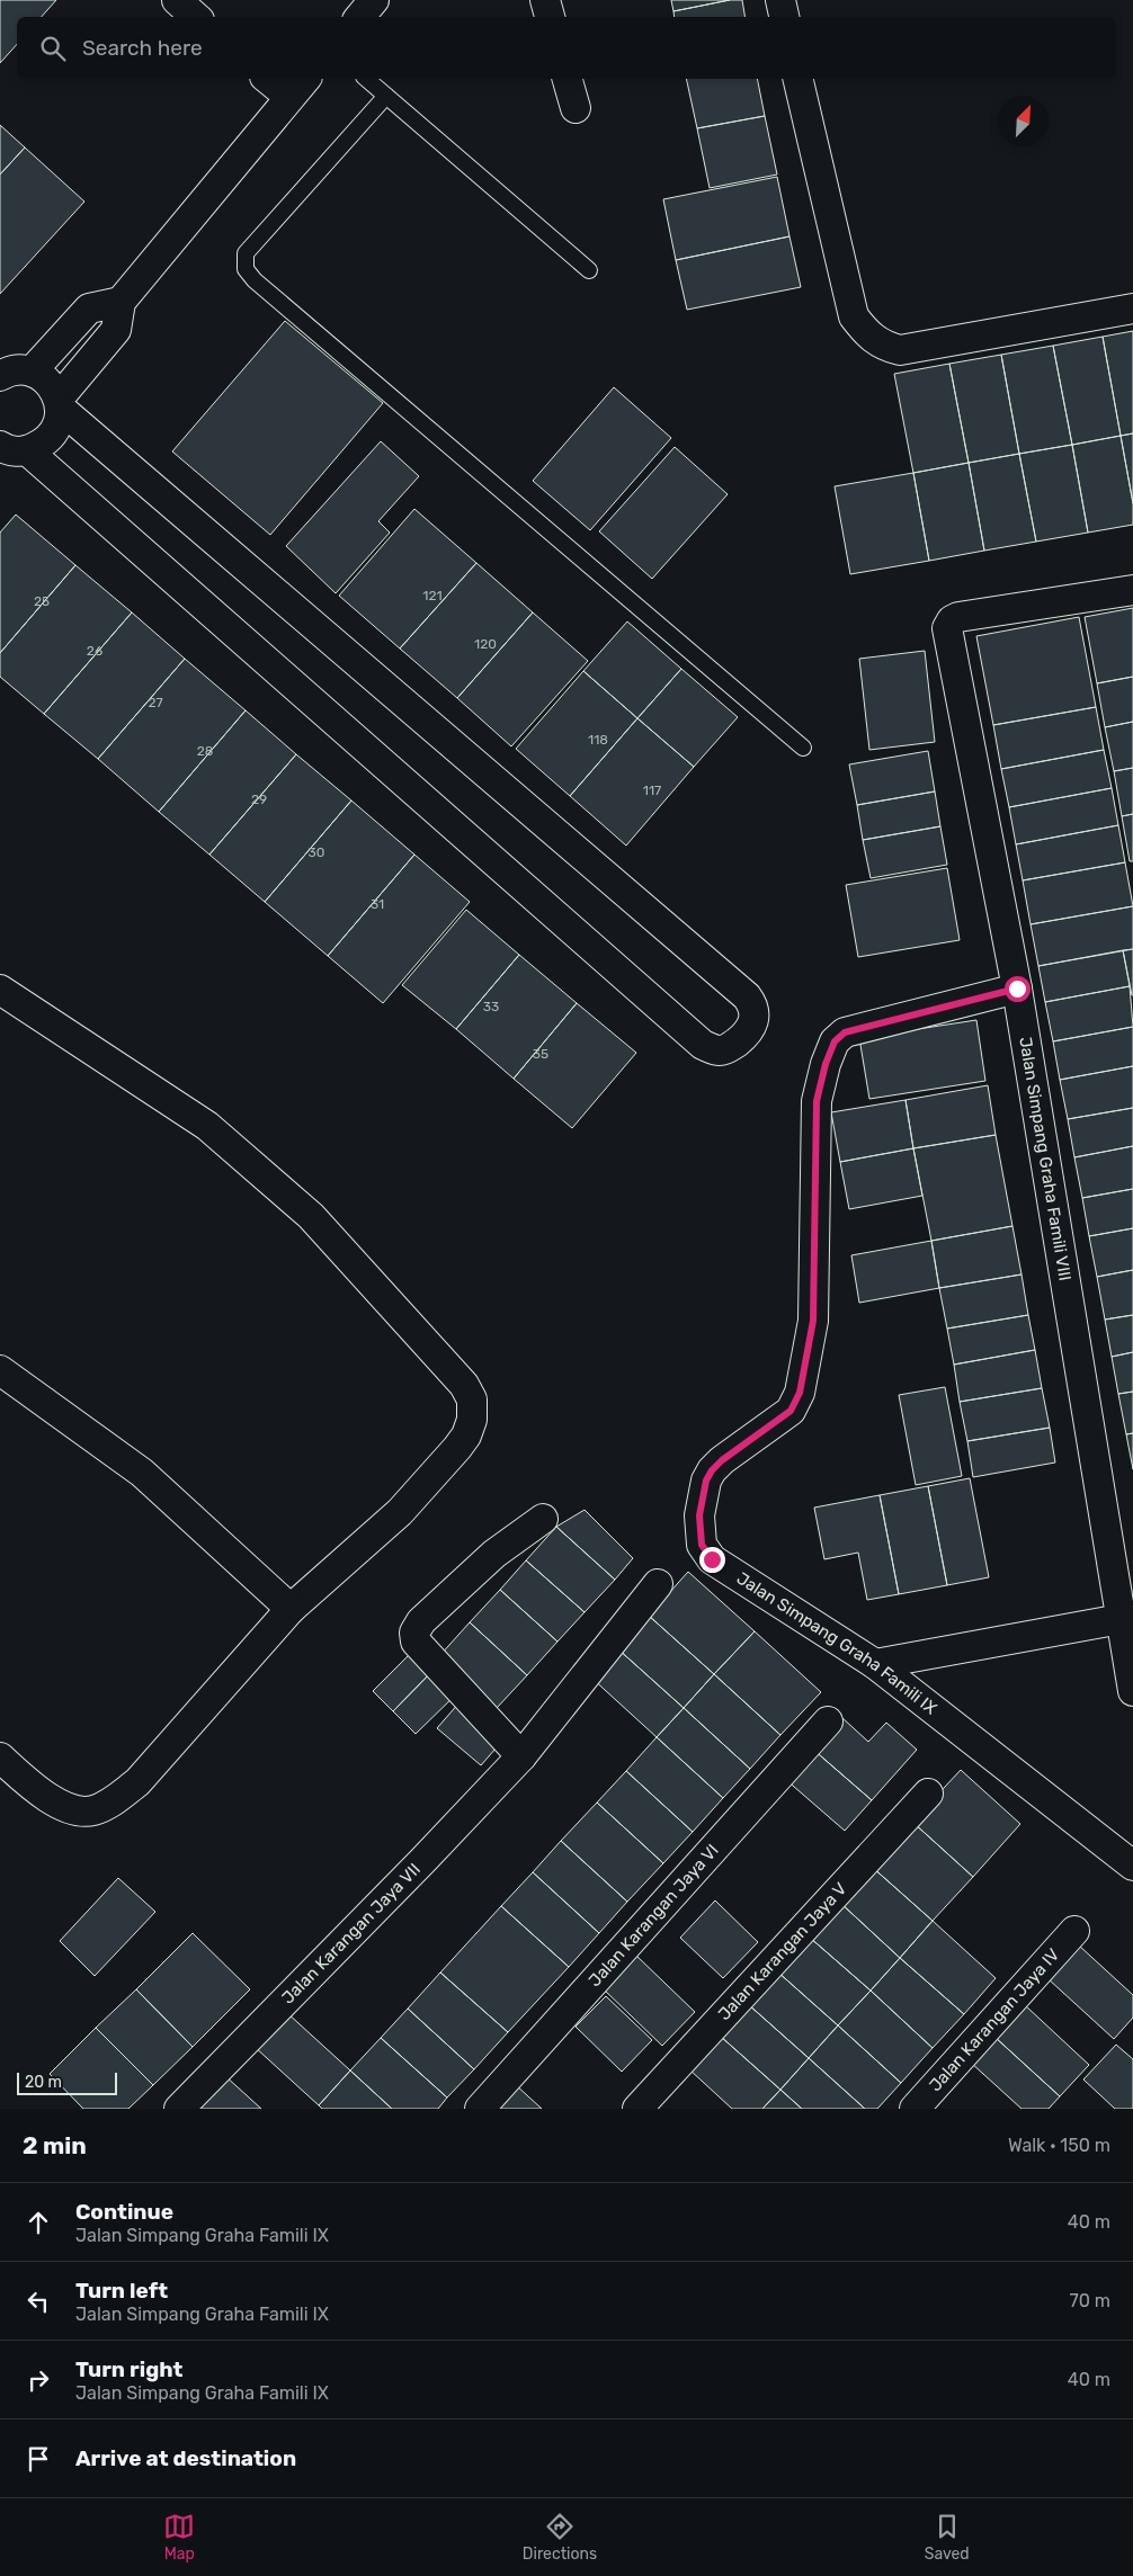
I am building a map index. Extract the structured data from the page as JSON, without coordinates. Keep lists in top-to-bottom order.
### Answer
{
  "streets": {
    "street": [
      "Jalan Simpang Graha Famili VIII",
      "Jalan Simpang Graha Famili IX",
      "Jalan Karangan Jaya VI",
      "Jalan Karangan Jaya VII",
      "Jalan Karangan Jaya V",
      "Jalan Karangan Jaya IV"
    ]
  },
  "crossings": [
    ["Jalan Simpang Graha Famili VIII", "Jalan Simpang Graha Famili IX"]
  ],
  "house_numbers": [
    "121",
    "25",
    "120",
    "26",
    "27",
    "118",
    "28",
    "117",
    "29",
    "30",
    "31",
    "33",
    "35"
  ],
  "scale_bar": "20 m",
  "north": "top right",
  "page": {
    "search": "Search here",
    "scale": "20 m",
    "heading": ["2 min", "Walk · 150 m"],
    "list": [
      ["Continue", "Jalan Simpang Graha Famili IX", "40 m"],
      ["Turn left", "Jalan Simpang Graha Famili IX", "70 m"],
      ["Turn right", "Jalan Simpang Graha Famili IX", "40 m"],
      "Arrive at destination"
    ],
    "nav": ["Map", "Directions", "Saved"]
  }
}
